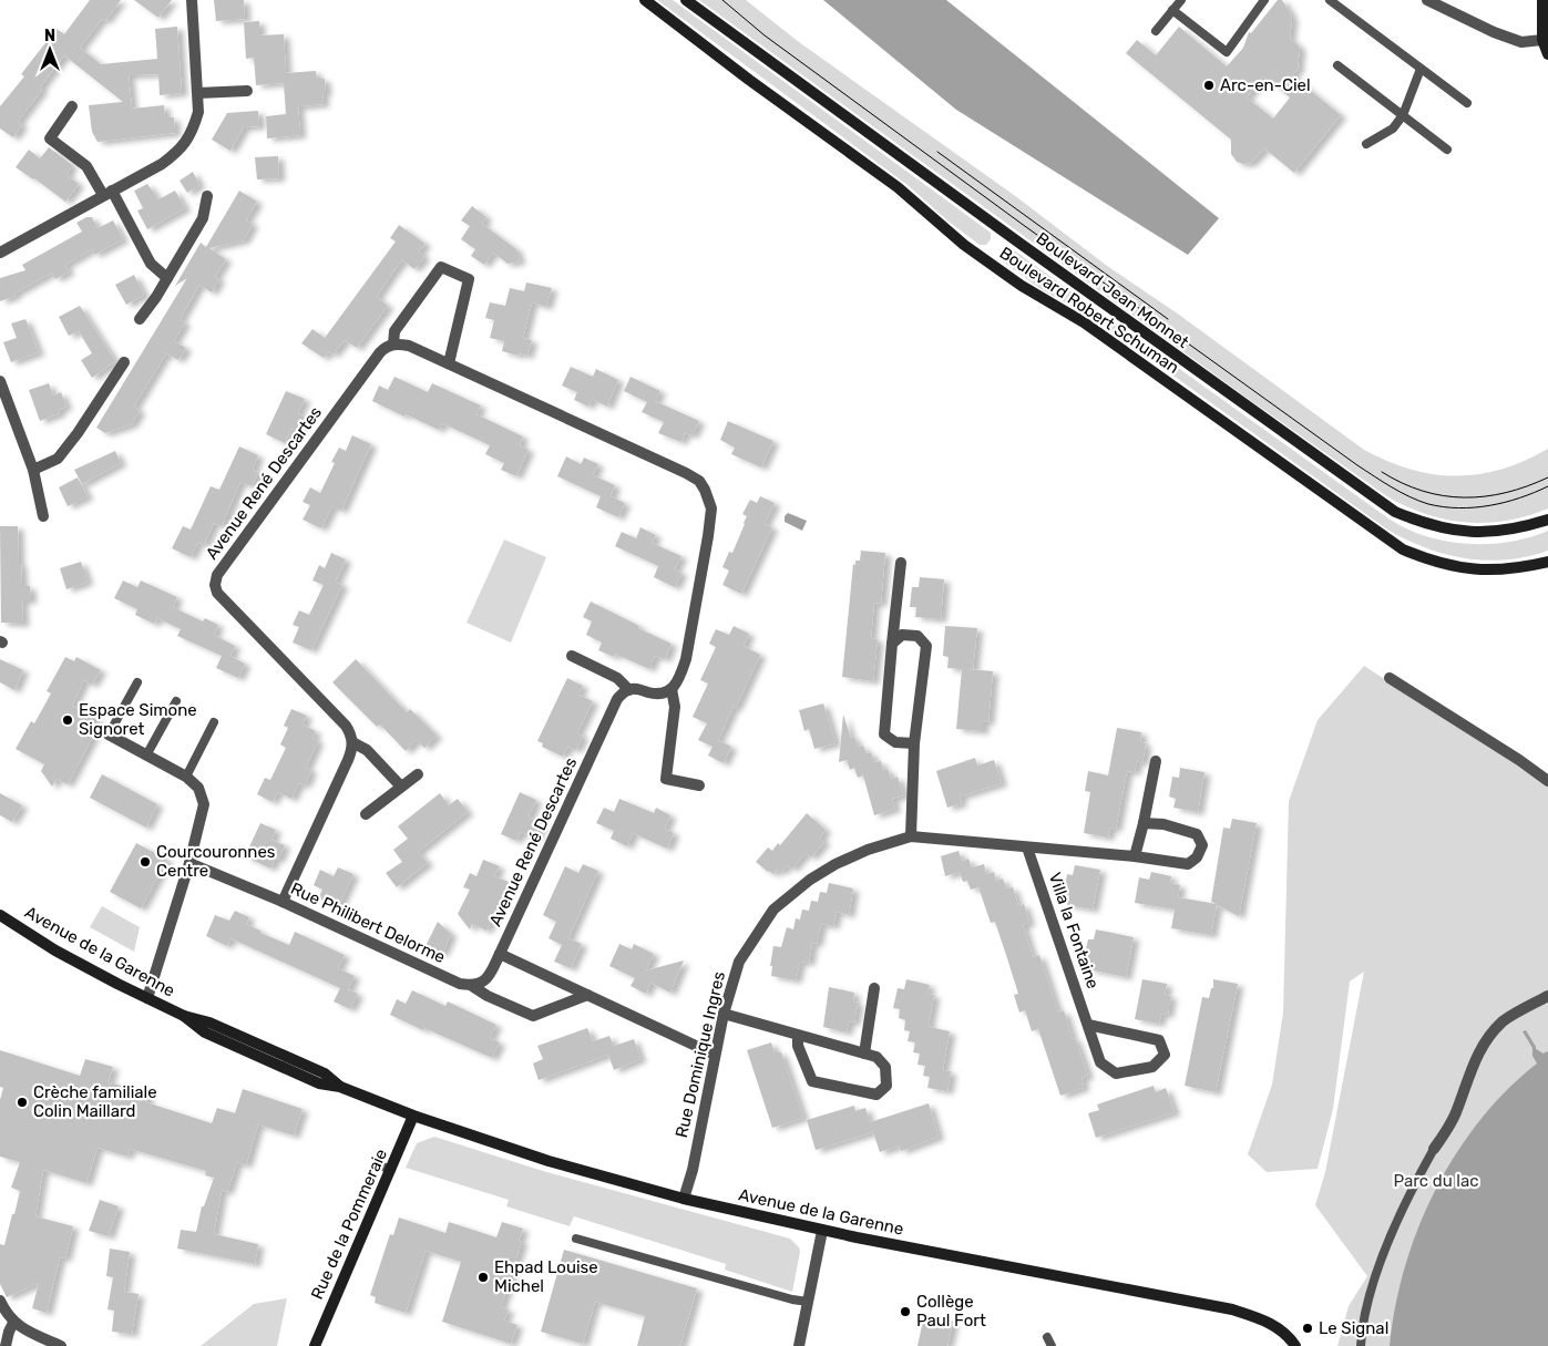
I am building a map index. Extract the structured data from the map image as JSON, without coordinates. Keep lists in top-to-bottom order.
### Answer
{
  "streets": {
    "main road": [
      "Boulevard Jean Monnet",
      "Boulevard Robert Schuman",
      "Avenue de la Garenne",
      "Rue de la Pommeraie"
    ],
    "street": [
      "Avenue René Descartes",
      "Rue Philibert Delorme",
      "Villa la Fontaine",
      "Rue Dominique Ingres"
    ]
  },
  "crossings": [
    ["Villa la Fontaine", "Rue Dominique Ingres"],
    ["Avenue de la Garenne", "Rue Dominique Ingres"],
    ["Avenue de la Garenne", "Rue de la Pommeraie"]
  ],
  "parks": ["Parc du lac"],
  "places": [
    "Arc-en-Ciel",
    "Espace Simone Signoret",
    "Courcouronnes Centre",
    "Crèche familiale Colin Maillard",
    "Ehpad Louise Michel",
    "Collège Paul Fort",
    "Le Signal"
  ],
  "north": "top"
}
